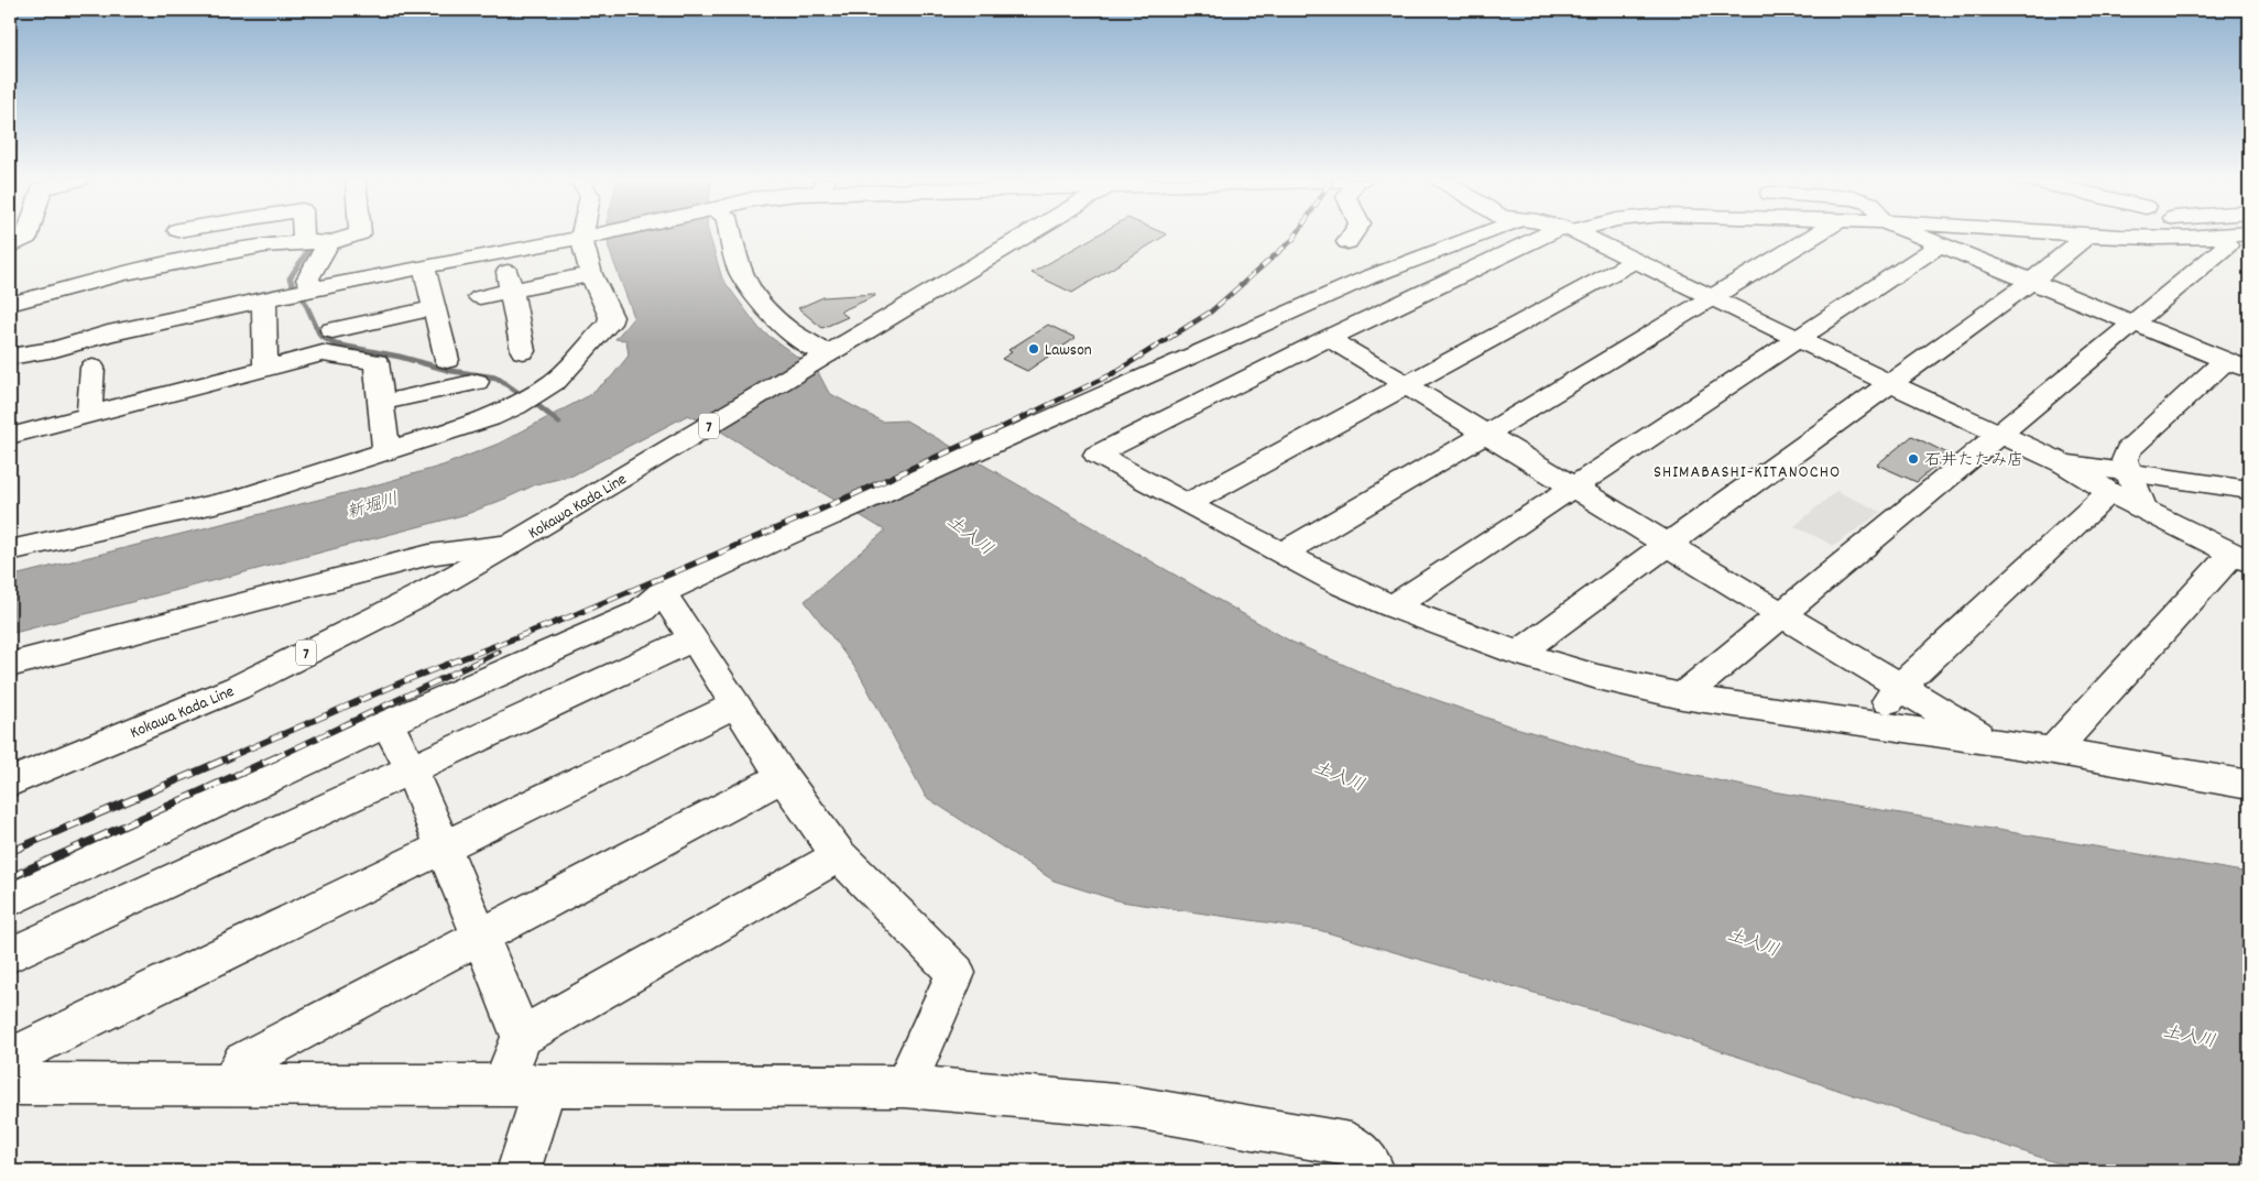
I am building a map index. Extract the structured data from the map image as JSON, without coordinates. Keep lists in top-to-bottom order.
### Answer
{
  "streets": {
    "street": ["7", "Kokawa Kada Line"]
  },
  "districts": ["SHIMABASHI-KITANOCHO"],
  "water": ["新堀川", "土入川"],
  "places": ["Lawson", "石井たたみ店"]
}
